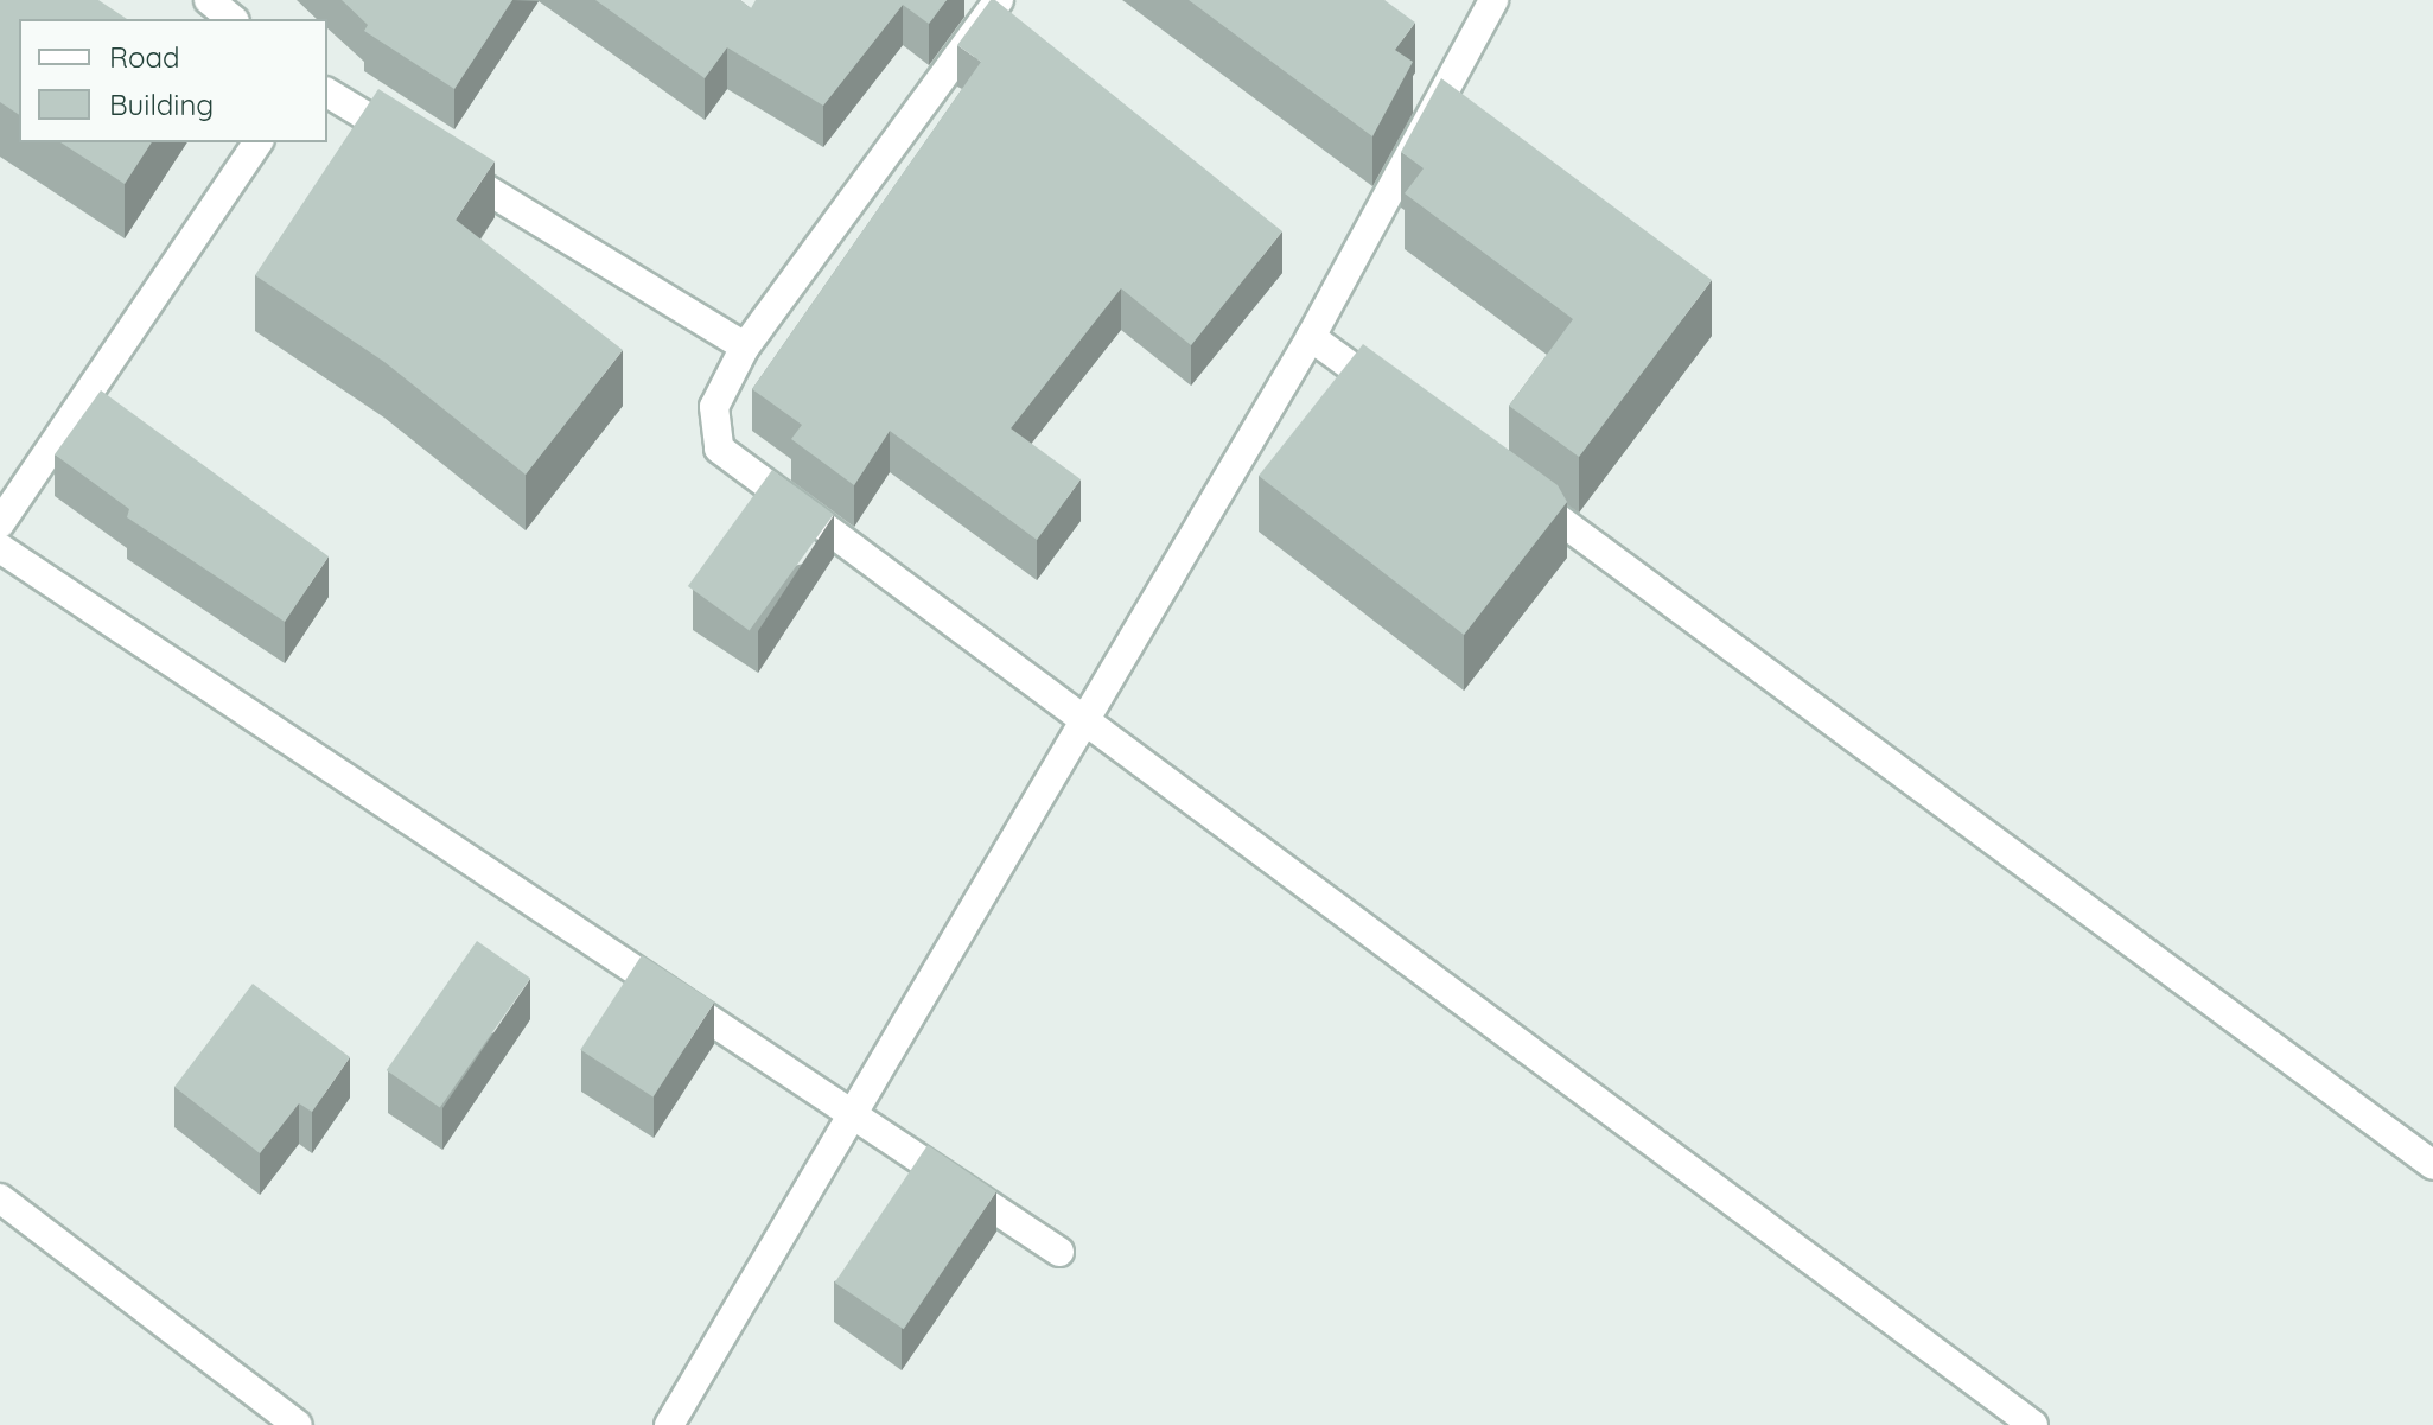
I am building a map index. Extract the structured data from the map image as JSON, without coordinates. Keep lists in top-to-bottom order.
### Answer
{
  "legend": ["Road", "Building"]
}
